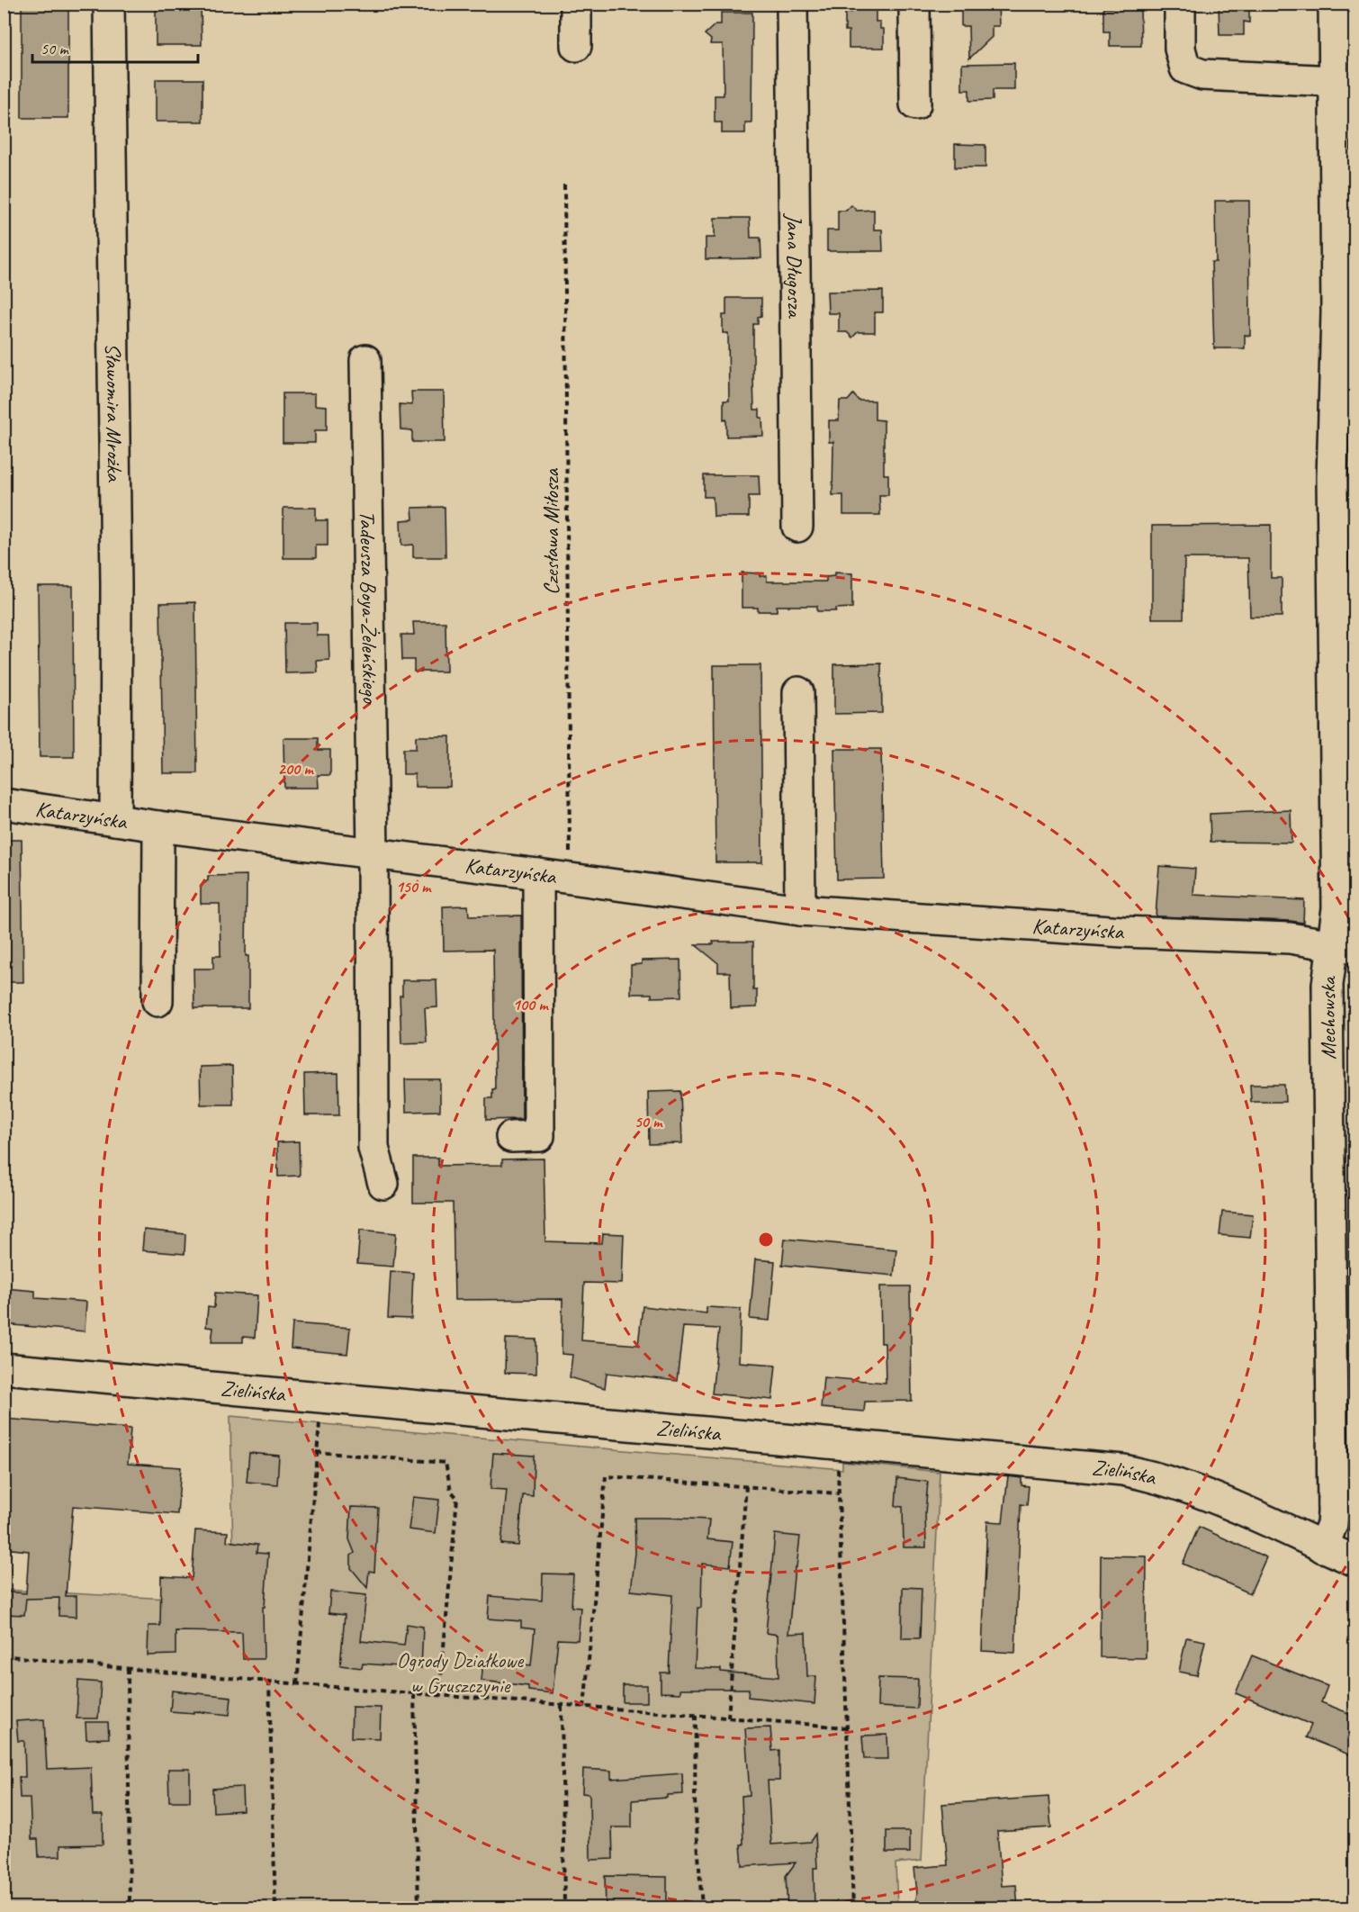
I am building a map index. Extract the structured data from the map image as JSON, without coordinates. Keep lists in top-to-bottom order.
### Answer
{
  "streets": {
    "street": [
      "Jana Długosza",
      "Sławomira Mrożka",
      "Tadeusza Boya-Żeleńskiego",
      "Katarzyńska",
      "Mechowska",
      "Zielińska"
    ],
    "path": ["Czesława Miłosza"]
  },
  "crossings": [
    ["Sławomira Mrożka", "Katarzyńska"],
    ["Czesława Miłosza", "Katarzyńska"],
    ["Tadeusza Boya-Żeleńskiego", "Katarzyńska"],
    ["Katarzyńska", "Mechowska"],
    ["Mechowska", "Zielińska"]
  ],
  "parks": ["Ogrody Działkowe w Gruszczynie"],
  "scale_bar": "50 m",
  "rings": [
    "200 m",
    "150 m",
    "100 m",
    "50 m"
  ]
}
